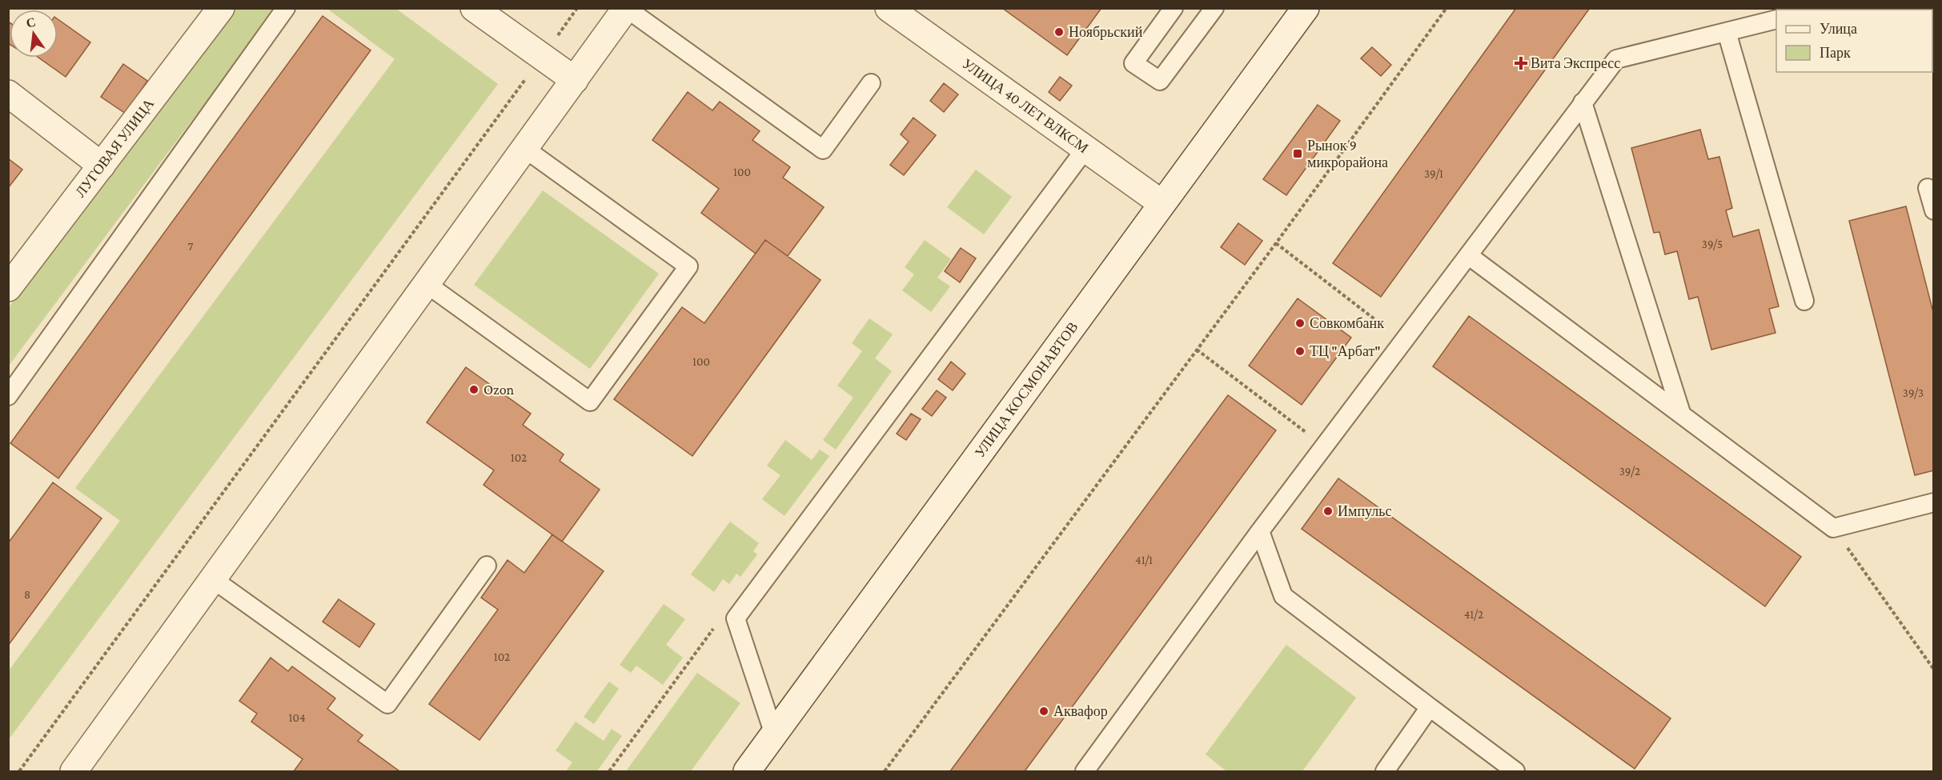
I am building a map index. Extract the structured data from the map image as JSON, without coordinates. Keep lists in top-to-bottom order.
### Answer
{
  "streets": {
    "street": ["УЛИЦА 40 ЛЕТ ВЛКСМ", "ЛУГОВАЯ УЛИЦА", "УЛИЦА КОСМОНАВТОВ"]
  },
  "crossings": [
    ["УЛИЦА 40 ЛЕТ ВЛКСМ", "УЛИЦА КОСМОНАВТОВ"]
  ],
  "places": {
    "other": [
      "Ноябрьский",
      "Совкомбанк",
      "ТЦ \"Арбат\"",
      "Ozon",
      "Импульс",
      "Аквафор"
    ],
    "health": ["Вита Экспресс"],
    "transit": ["Рынок 9 микрорайона"]
  },
  "house_numbers": [
    "100",
    "39/1",
    "39/5",
    "7",
    "100",
    "39/3",
    "102",
    "39/2",
    "41/1",
    "8",
    "41/2",
    "102",
    "104"
  ],
  "legend": ["Улица", "Парк"],
  "north": "top"
}
